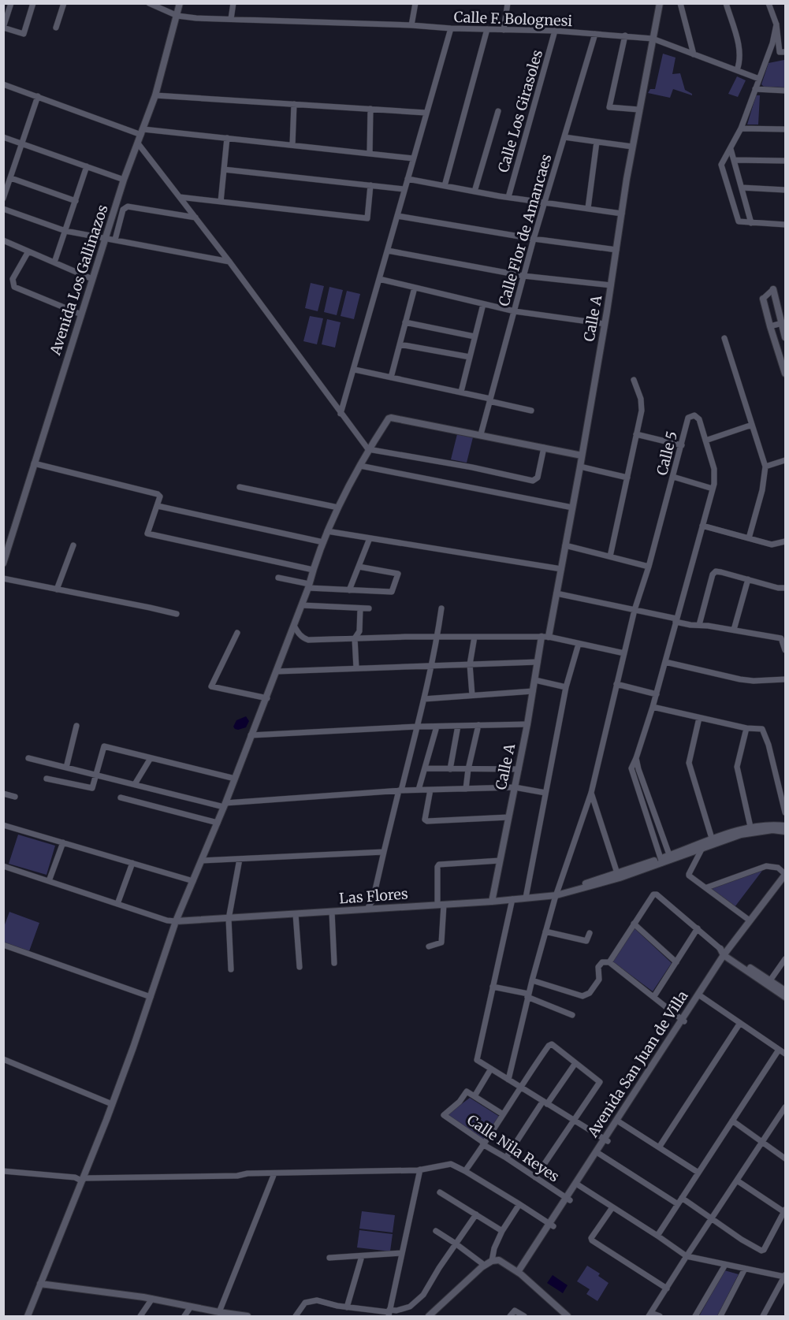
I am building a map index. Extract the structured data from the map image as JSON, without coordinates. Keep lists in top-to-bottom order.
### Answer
{
  "streets": {
    "street": [
      "Calle F. Bolognesi",
      "Calle Los Girasoles",
      "Calle Flor de Amancaes",
      "Avenida Los Gallinazos",
      "Calle A",
      "Calle 5",
      "Las Flores",
      "Avenida San Juan de Villa",
      "Calle Nila Reyes"
    ]
  },
  "crossings": [
    ["Calle F. Bolognesi", "Calle Los Girasoles"],
    ["Calle F. Bolognesi", "Calle Flor de Amancaes"],
    ["Calle F. Bolognesi", "Avenida Los Gallinazos"],
    ["Calle F. Bolognesi", "Calle A"],
    ["Calle A", "Las Flores"],
    ["Calle 5", "Las Flores"],
    ["Avenida San Juan de Villa", "Calle Nila Reyes"]
  ]
}
